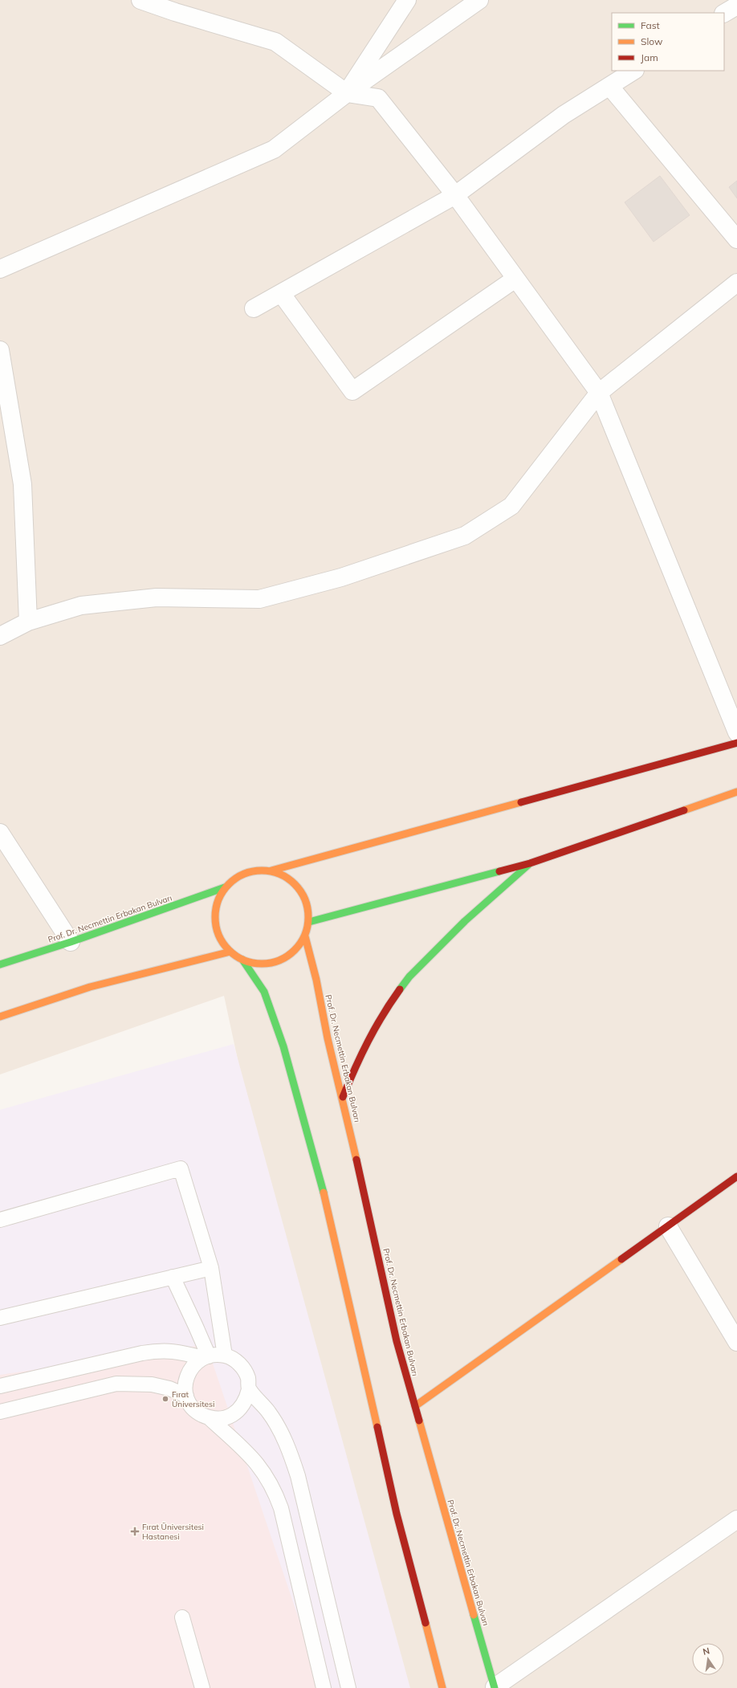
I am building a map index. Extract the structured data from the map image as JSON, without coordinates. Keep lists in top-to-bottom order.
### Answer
{
  "streets": {
    "main road": ["Prof. Dr. Necmettin Erbakan Bulvarı"]
  },
  "places": {
    "other": ["Fırat Üniversitesi"],
    "health": ["Fırat Üniversitesi Hastanesi"]
  },
  "legend": ["Fast", "Slow", "Jam"],
  "north": "top"
}
